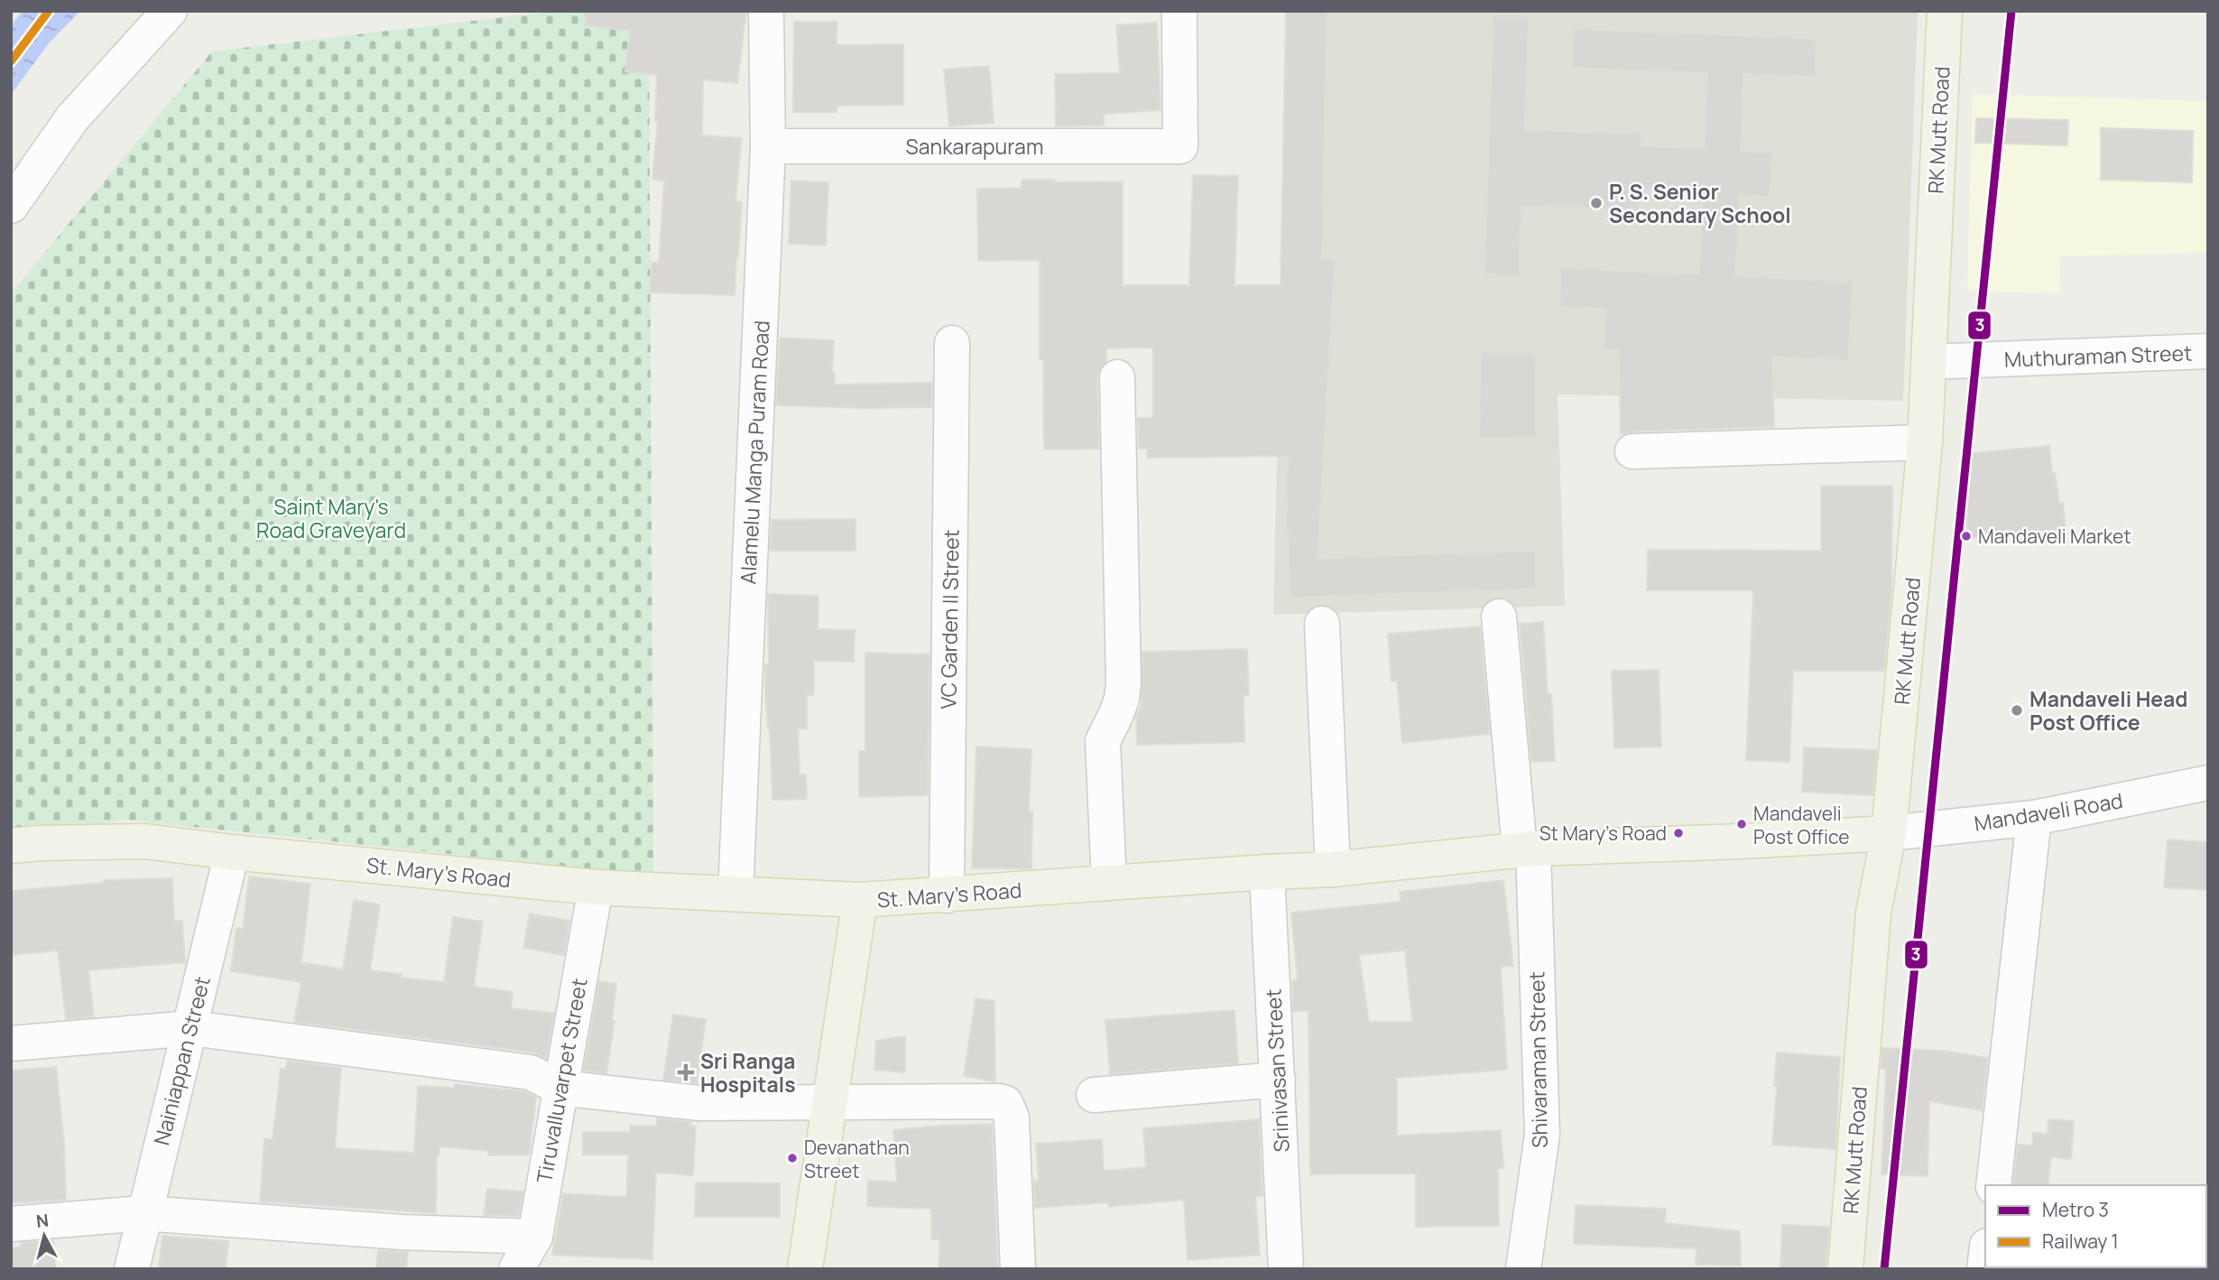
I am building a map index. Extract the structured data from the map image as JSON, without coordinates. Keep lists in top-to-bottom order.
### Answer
{
  "streets": {
    "main road": ["RK Mutt Road", "St. Mary's Road"],
    "street": [
      "Sankarapuram",
      "Muthuraman Street",
      "Alamelu Manga Puram Road",
      "VC Garden II Street",
      "Mandaveli Road",
      "Shivaraman Street",
      "Nainiappan Street",
      "Srinivasan Street",
      "Tiruvalluvarpet Street"
    ]
  },
  "crossings": [
    ["RK Mutt Road", "Mandaveli Road"],
    ["RK Mutt Road", "St. Mary's Road"],
    ["Sankarapuram", "Alamelu Manga Puram Road"],
    ["Alamelu Manga Puram Road", "St. Mary's Road"],
    ["VC Garden II Street", "St. Mary's Road"],
    ["Mandaveli Road", "St. Mary's Road"],
    ["St. Mary's Road", "Shivaraman Street"],
    ["St. Mary's Road", "Nainiappan Street"],
    ["St. Mary's Road", "Srinivasan Street"],
    ["St. Mary's Road", "Tiruvalluvarpet Street"]
  ],
  "parks": ["Saint Mary's Road Graveyard"],
  "places": {
    "other": [
      "P. S. Senior Secondary School",
      "Mandaveli Market",
      "Mandaveli Head Post Office",
      "Mandaveli Post Office",
      "St Mary’s Road",
      "Devanathan Street"
    ],
    "health": ["Sri Ranga Hospitals"]
  },
  "lines": ["metro line 3", "rail line 1"],
  "legend": ["Metro 3", "Railway 1"],
  "north": "top"
}
